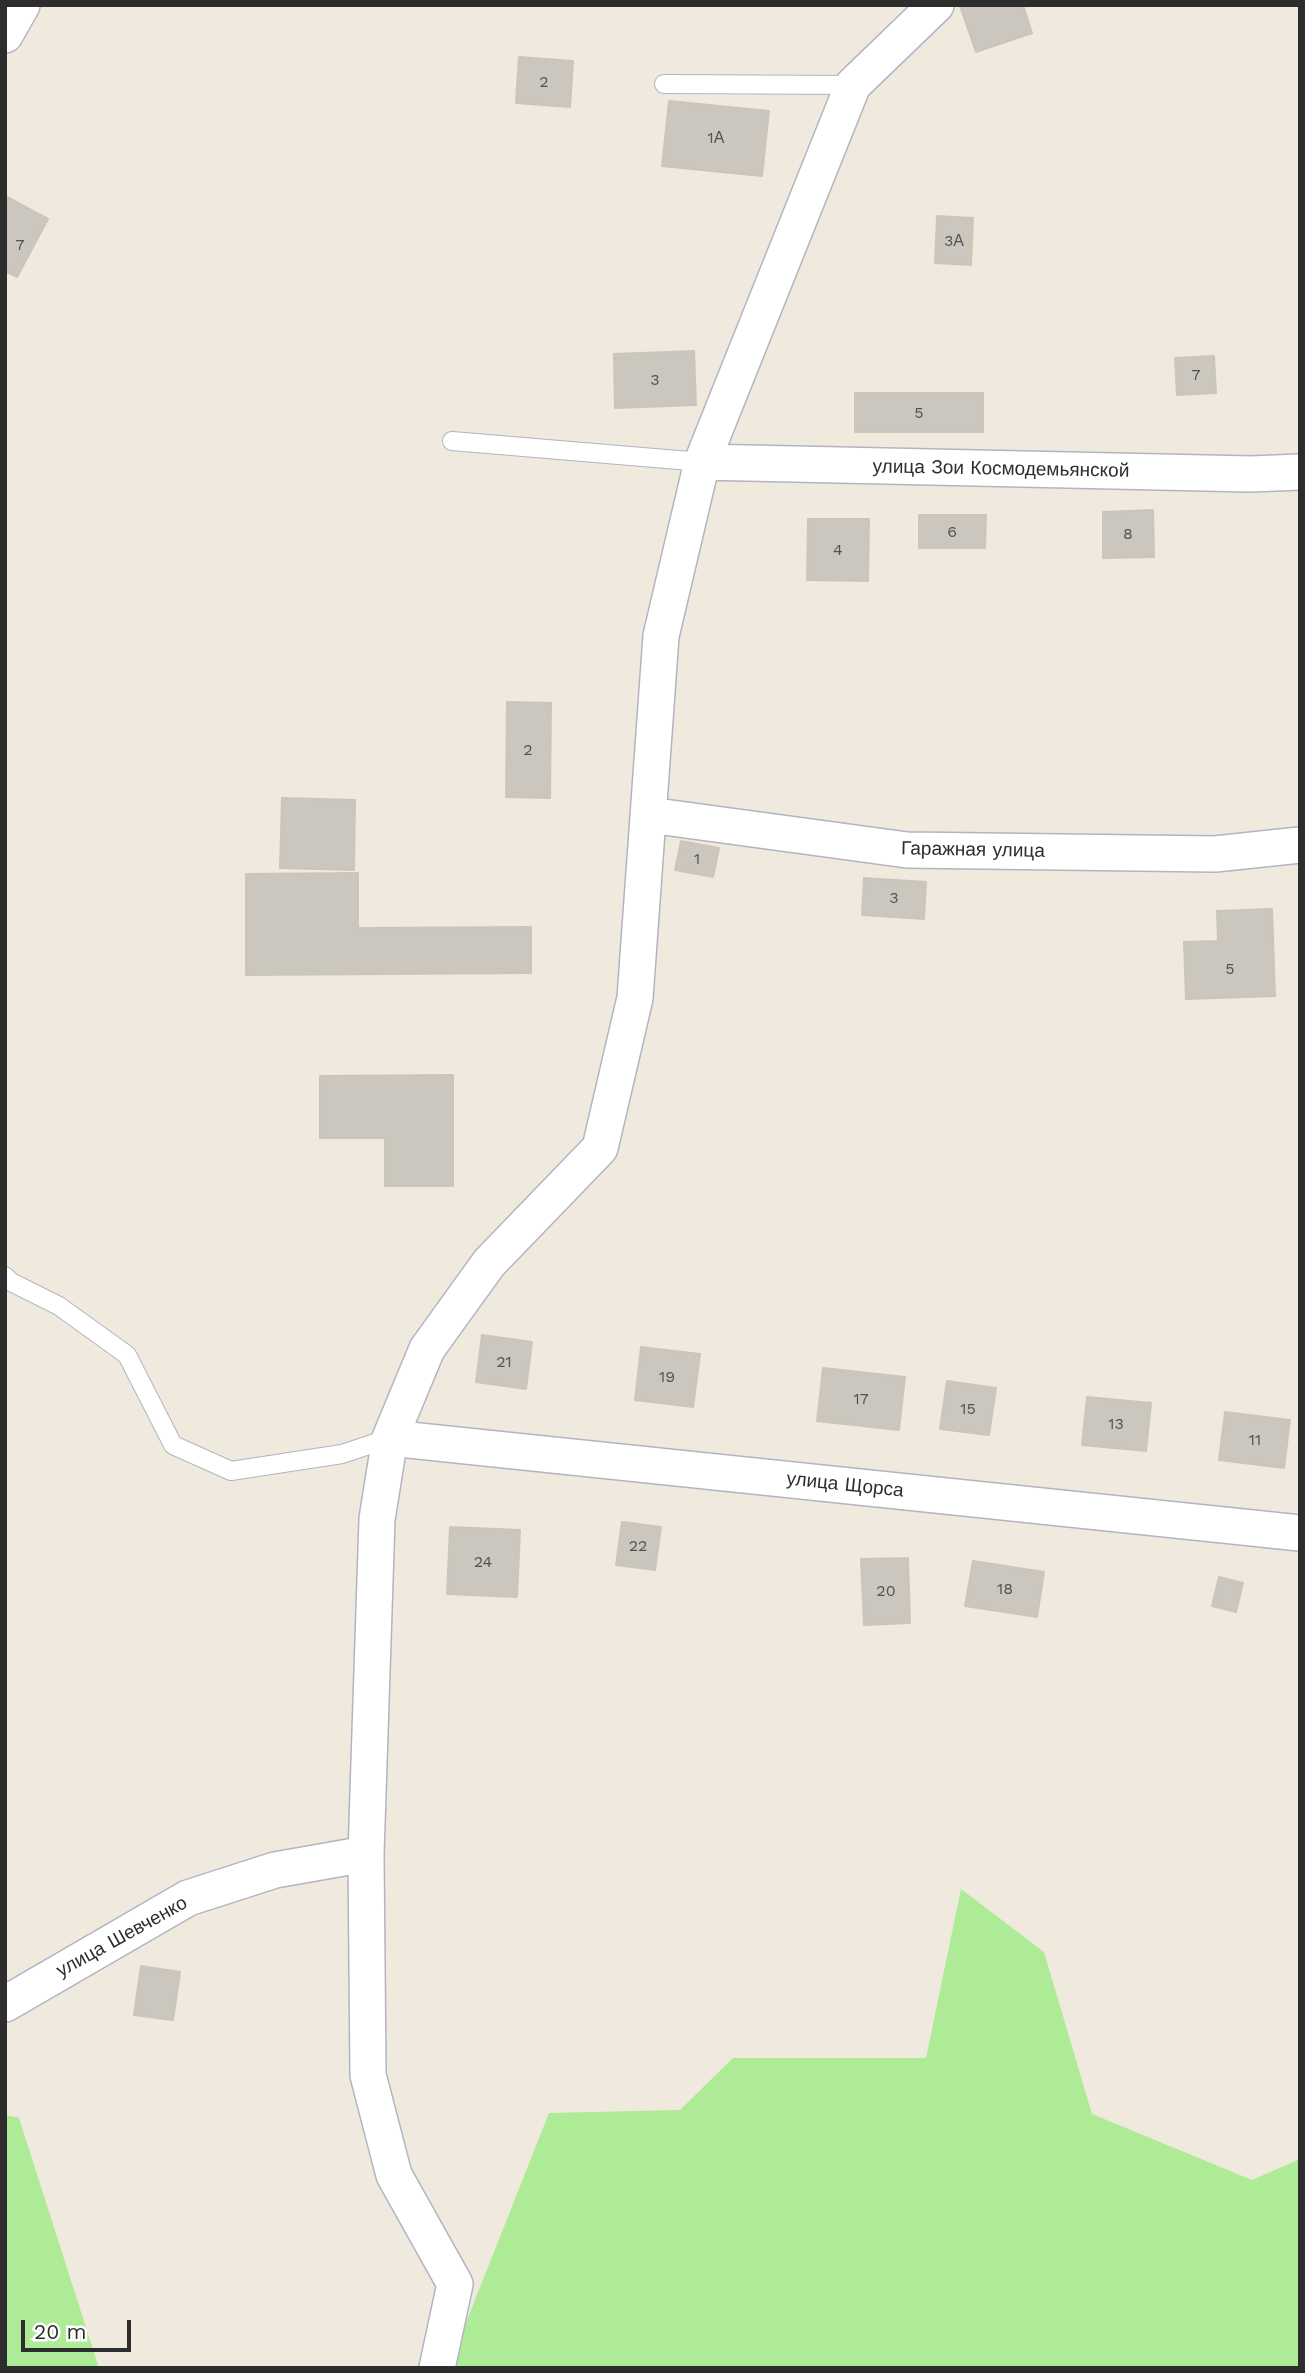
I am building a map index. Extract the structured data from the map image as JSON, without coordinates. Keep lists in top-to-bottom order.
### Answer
{
  "streets": {
    "street": [
      "улица Зои Космодемьянской",
      "Гаражная улица",
      "улица Щорса",
      "улица Шевченко"
    ]
  },
  "house_numbers": [
    "2",
    "1А",
    "3А",
    "7",
    "7",
    "3",
    "5",
    "6",
    "8",
    "4",
    "2",
    "1",
    "3",
    "5",
    "21",
    "19",
    "17",
    "15",
    "13",
    "11",
    "22",
    "24",
    "18",
    "20"
  ],
  "scale_bar": "20 m"
}
